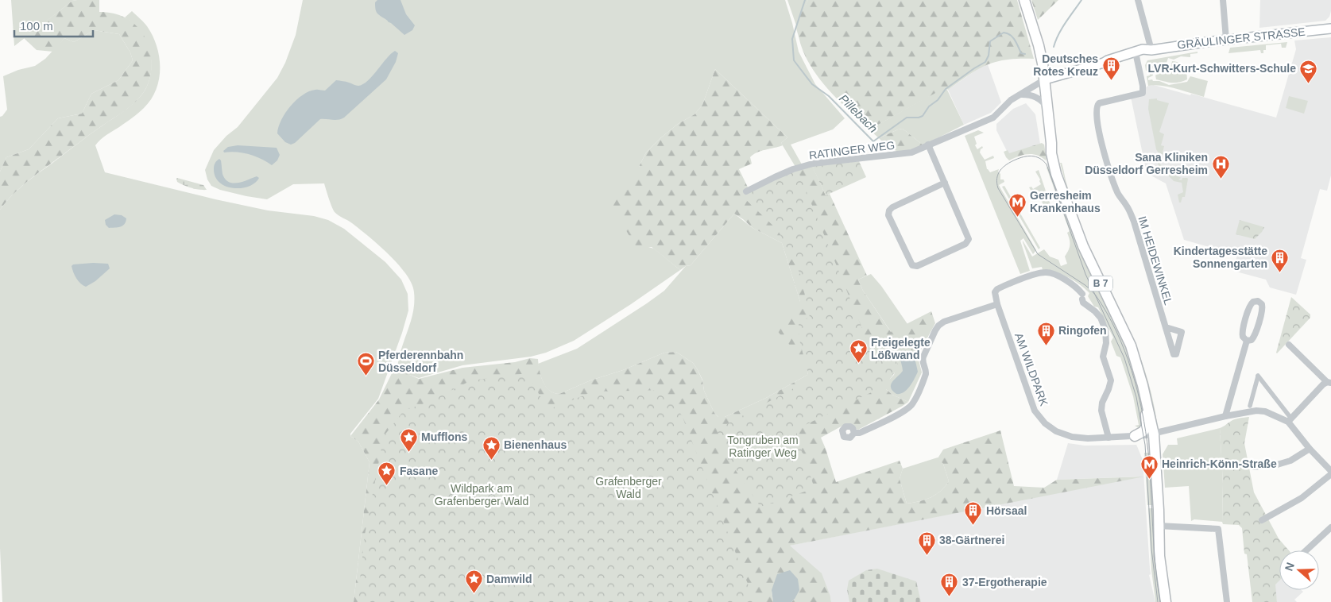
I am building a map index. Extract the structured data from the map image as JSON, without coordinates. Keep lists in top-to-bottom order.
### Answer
{
  "streets": {
    "main road": ["GRÄULINGER STRASSE", "B 7"],
    "street": ["RATINGER WEG", "IM HEIDEWINKEL", "AM WILDPARK"]
  },
  "crossings": [
    ["GRÄULINGER STRASSE", "RATINGER WEG"],
    ["GRÄULINGER STRASSE", "IM HEIDEWINKEL"],
    ["GRÄULINGER STRASSE", "B 7"],
    ["RATINGER WEG", "B 7"],
    ["B 7", "AM WILDPARK"]
  ],
  "water": ["Pillebach"],
  "parks": ["Tongruben am Ratinger Weg", "Grafenberger Wald", "Wildpark am Grafenberger Wald"],
  "places": {
    "building": [
      "Deutsches Rotes Kreuz",
      "Kindertagesstätte Sonnengarten",
      "Ringofen",
      "Hörsaal",
      "38-Gärtnerei",
      "37-Ergotherapie"
    ],
    "school or university": ["LVR-Kurt-Schwitters-Schule"],
    "hospital": ["Sana Kliniken Düsseldorf Gerresheim"],
    "metro station": ["Gerresheim Krankenhaus", "Heinrich-Könn-Straße"],
    "place": [
      "Freigelegte Lößwand",
      "Mufflons",
      "Bienenhaus",
      "Fasane",
      "Damwild"
    ],
    "sports": ["Pferderennbahn Düsseldorf"]
  },
  "scale_bar": "100 m",
  "north": "left"
}
